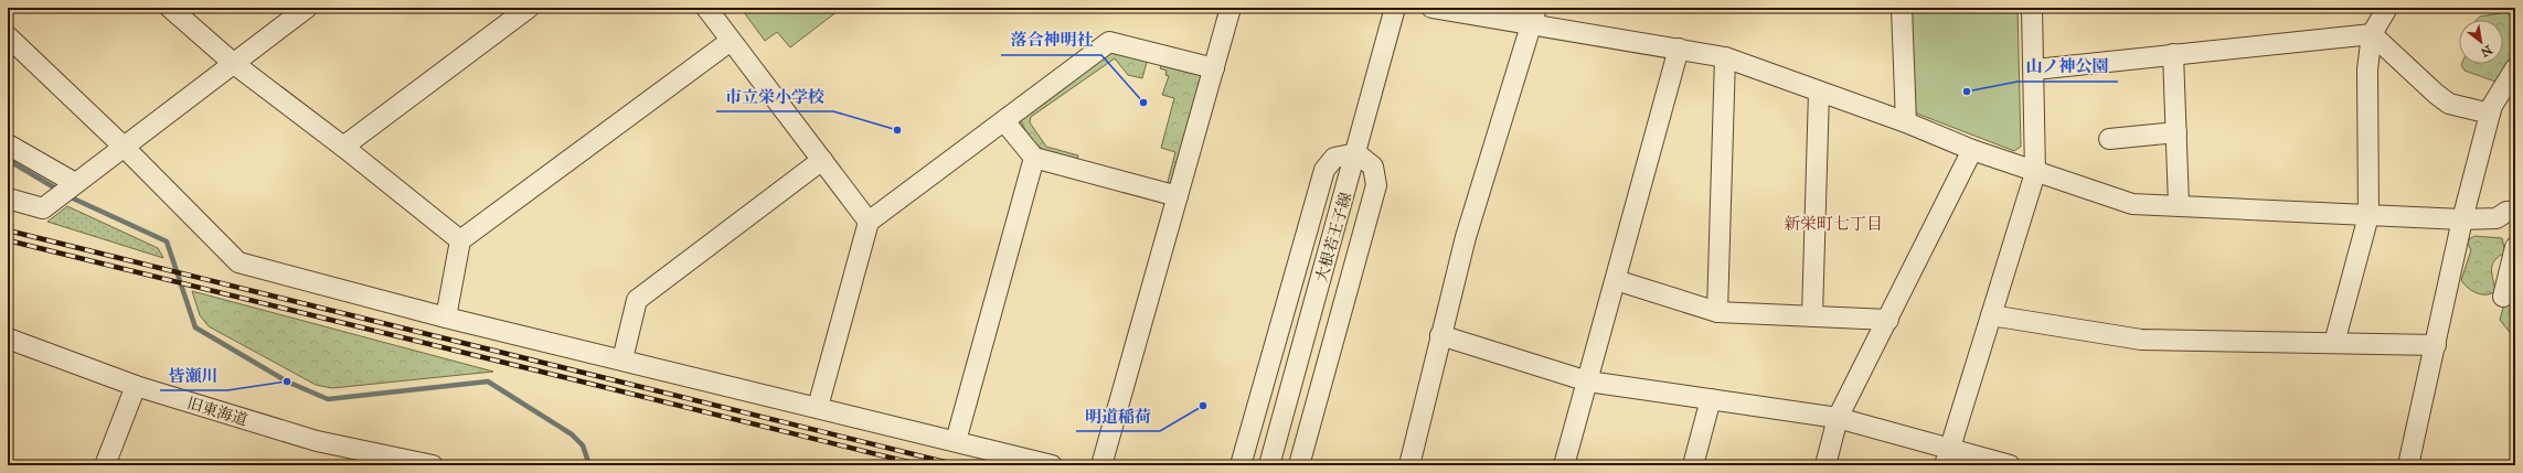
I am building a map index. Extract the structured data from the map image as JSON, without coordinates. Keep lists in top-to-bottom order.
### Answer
{
  "streets": {
    "street": ["大根若王子線", "旧東海道"]
  },
  "districts": ["新栄町七丁目"],
  "places": [
    "山ノ神公園",
    "落合神明社",
    "市立栄小学校",
    "皆瀬川",
    "明道稲荷"
  ],
  "north": "bottom right"
}
